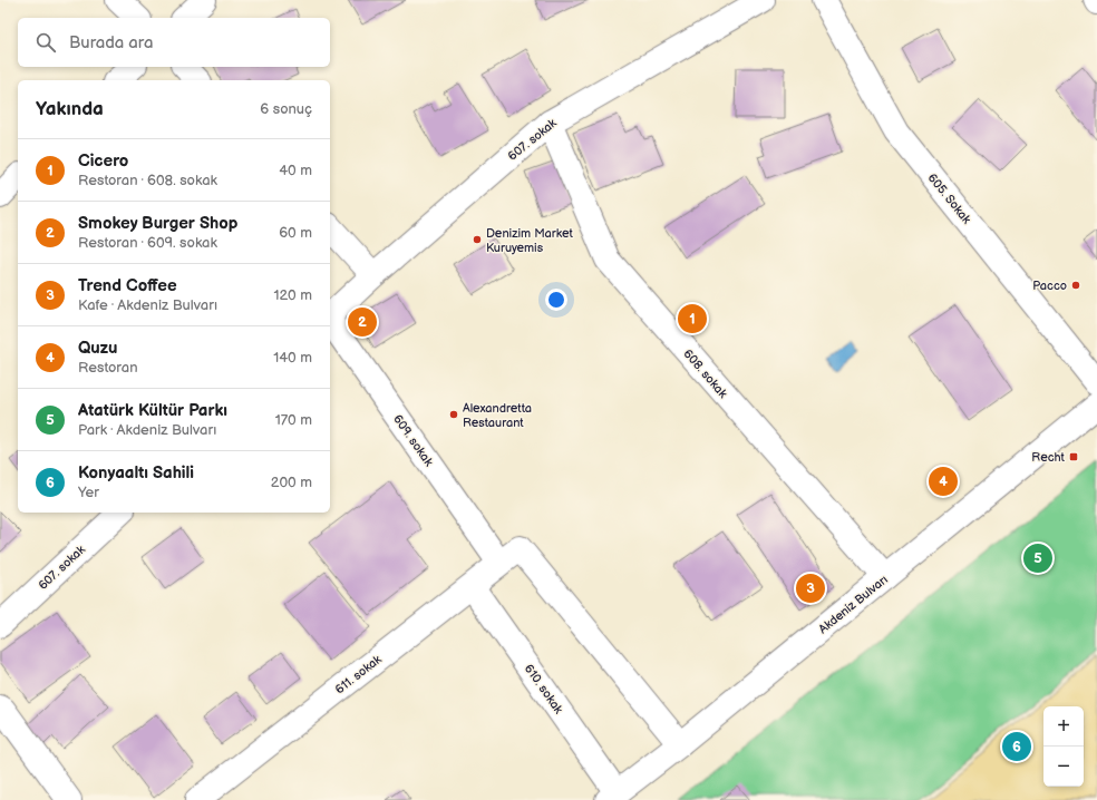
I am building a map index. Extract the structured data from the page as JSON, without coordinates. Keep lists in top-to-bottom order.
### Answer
{
  "streets": {
    "street": [
      "607. sokak",
      "605. Sokak",
      "608. sokak",
      "609. sokak",
      "Akdeniz Bulvarı",
      "611. sokak",
      "610. sokak"
    ]
  },
  "crossings": [
    ["607. sokak", "608. sokak"],
    ["608. sokak", "Akdeniz Bulvarı"],
    ["609. sokak", "611. sokak"],
    ["Akdeniz Bulvarı", "611. sokak"],
    ["Akdeniz Bulvarı", "610. sokak"],
    ["611. sokak", "610. sokak"]
  ],
  "places": {
    "other": ["Denizim Market Kuruyemis", "Pacco", "Alexandretta Restaurant"],
    "transit": ["Recht"]
  },
  "page": {
    "search": "Burada ara",
    "heading": ["Yakında", "6 sonuç"],
    "list": [
      {
        "mark": "1",
        "name": "Cicero",
        "note": "Restoran · 608. sokak",
        "value": "40 m"
      },
      {
        "mark": "2",
        "name": "Smokey Burger Shop",
        "note": "Restoran · 609. sokak",
        "value": "60 m"
      },
      {
        "mark": "3",
        "name": "Trend Coffee",
        "note": "Kafe · Akdeniz Bulvarı",
        "value": "120 m"
      },
      {
        "mark": "4",
        "name": "Quzu",
        "note": "Restoran",
        "value": "140 m"
      },
      {
        "mark": "5",
        "name": "Atatürk Kültür Parkı",
        "note": "Park · Akdeniz Bulvarı",
        "value": "170 m"
      },
      {
        "mark": "6",
        "name": "Konyaaltı Sahili",
        "note": "Yer",
        "value": "200 m"
      }
    ],
    "pins": [
      "1",
      "2",
      "4",
      "5",
      "3",
      "6"
    ],
    "map_buttons": ["+", "−"]
  }
}
